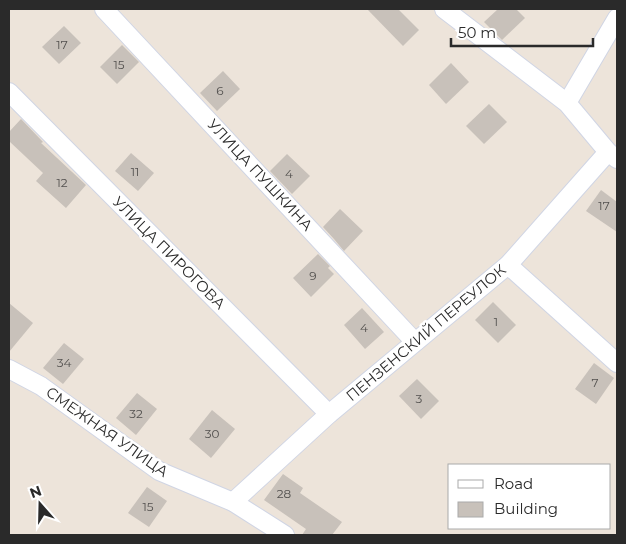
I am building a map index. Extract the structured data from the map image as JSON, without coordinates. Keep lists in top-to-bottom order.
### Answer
{
  "streets": {
    "street": [
      "УЛИЦА ПУШКИНА",
      "УЛИЦА ПИРОГОВА",
      "ПЕНЗЕНСКИЙ ПЕРЕУЛОК",
      "СМЕЖНАЯ УЛИЦА"
    ]
  },
  "crossings": [
    ["УЛИЦА ПУШКИНА", "ПЕНЗЕНСКИЙ ПЕРЕУЛОК"],
    ["УЛИЦА ПИРОГОВА", "ПЕНЗЕНСКИЙ ПЕРЕУЛОК"],
    ["ПЕНЗЕНСКИЙ ПЕРЕУЛОК", "СМЕЖНАЯ УЛИЦА"]
  ],
  "house_numbers": [
    "17",
    "15",
    "6",
    "11",
    "4",
    "12",
    "17",
    "9",
    "1",
    "4",
    "34",
    "7",
    "3",
    "32",
    "30",
    "28",
    "15"
  ],
  "legend": ["Road", "Building"],
  "scale_bar": "50 m",
  "north": "top"
}
